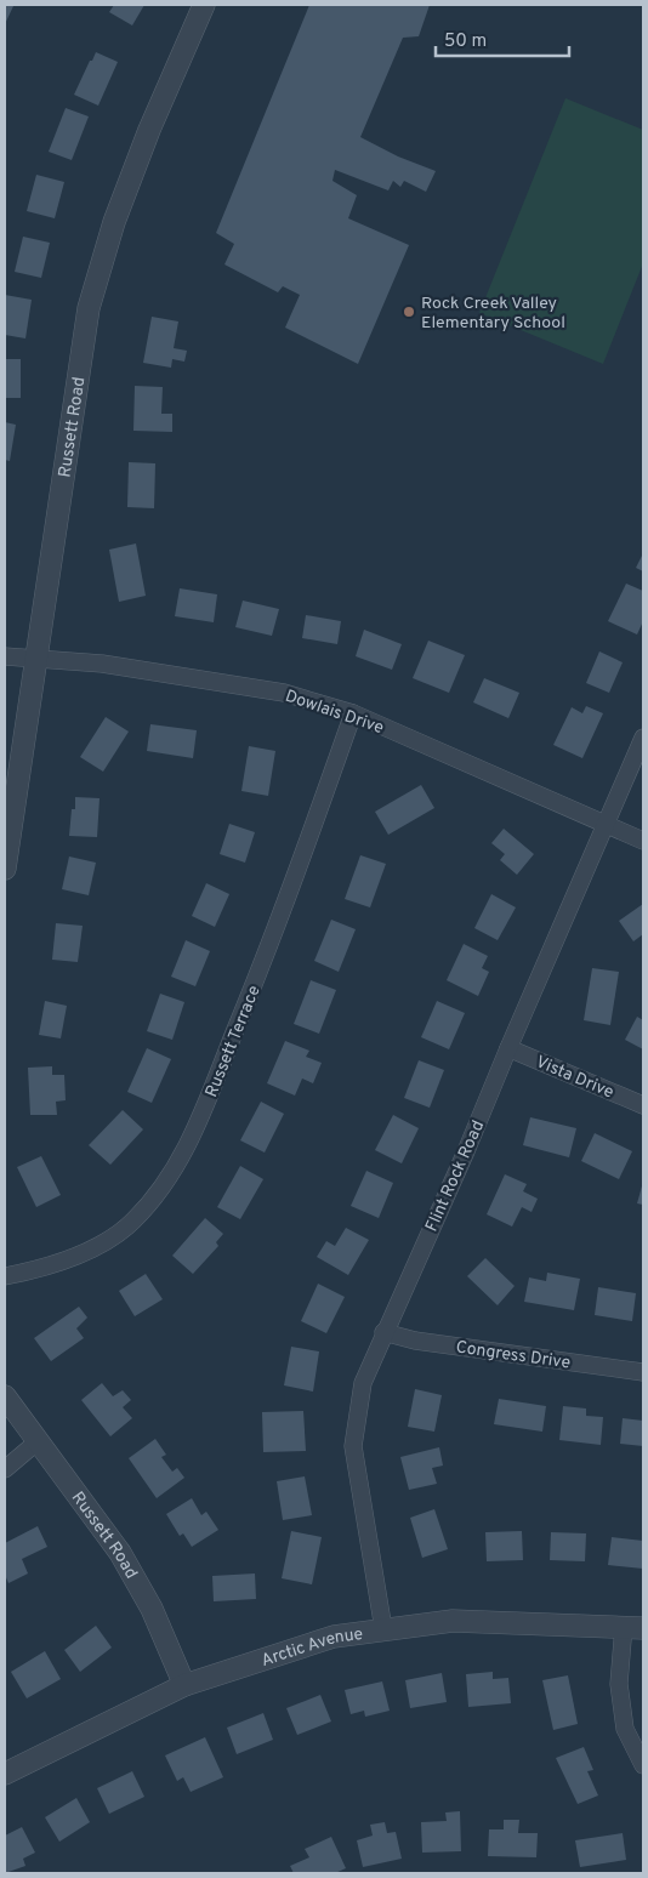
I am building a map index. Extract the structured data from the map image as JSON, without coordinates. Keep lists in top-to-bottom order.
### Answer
{
  "streets": {
    "street": [
      "Russett Road",
      "Dowlais Drive",
      "Russett Terrace",
      "Vista Drive",
      "Flint Rock Road",
      "Congress Drive",
      "Arctic Avenue"
    ]
  },
  "crossings": [
    ["Russett Road", "Dowlais Drive"],
    ["Russett Road", "Arctic Avenue"],
    ["Dowlais Drive", "Russett Terrace"],
    ["Dowlais Drive", "Flint Rock Road"],
    ["Vista Drive", "Flint Rock Road"],
    ["Flint Rock Road", "Congress Drive"],
    ["Flint Rock Road", "Arctic Avenue"]
  ],
  "places": ["Rock Creek Valley Elementary School"],
  "scale_bar": "50 m"
}
